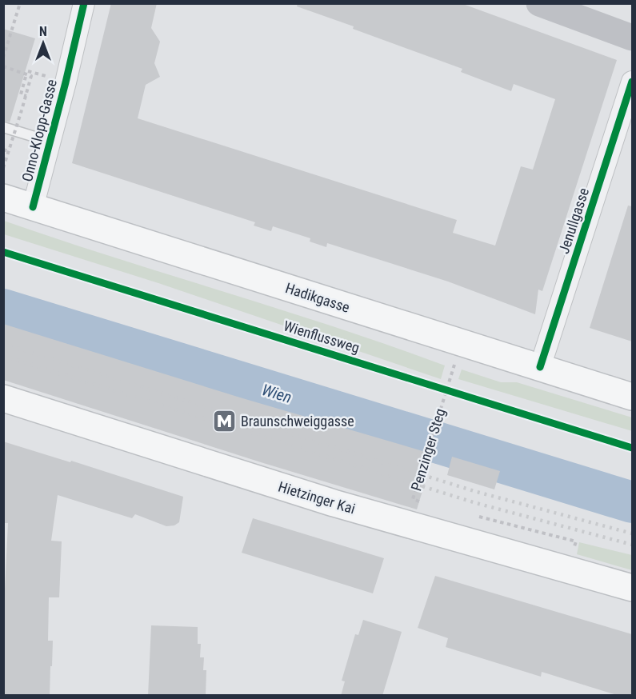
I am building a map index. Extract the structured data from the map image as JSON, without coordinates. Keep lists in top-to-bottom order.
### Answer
{
  "streets": {
    "main road": ["Hadikgasse", "Hietzinger Kai"],
    "street": ["Onno-Klopp-Gasse", "Jenullgasse"],
    "path": ["Penzinger Steg"],
    "cycle path": ["Wienflussweg"]
  },
  "crossings": [
    ["Onno-Klopp-Gasse", "Hadikgasse"],
    ["Jenullgasse", "Hadikgasse"]
  ],
  "water": ["Wien"],
  "places": {
    "metro station": ["Braunschweiggasse"]
  },
  "north": "top"
}
